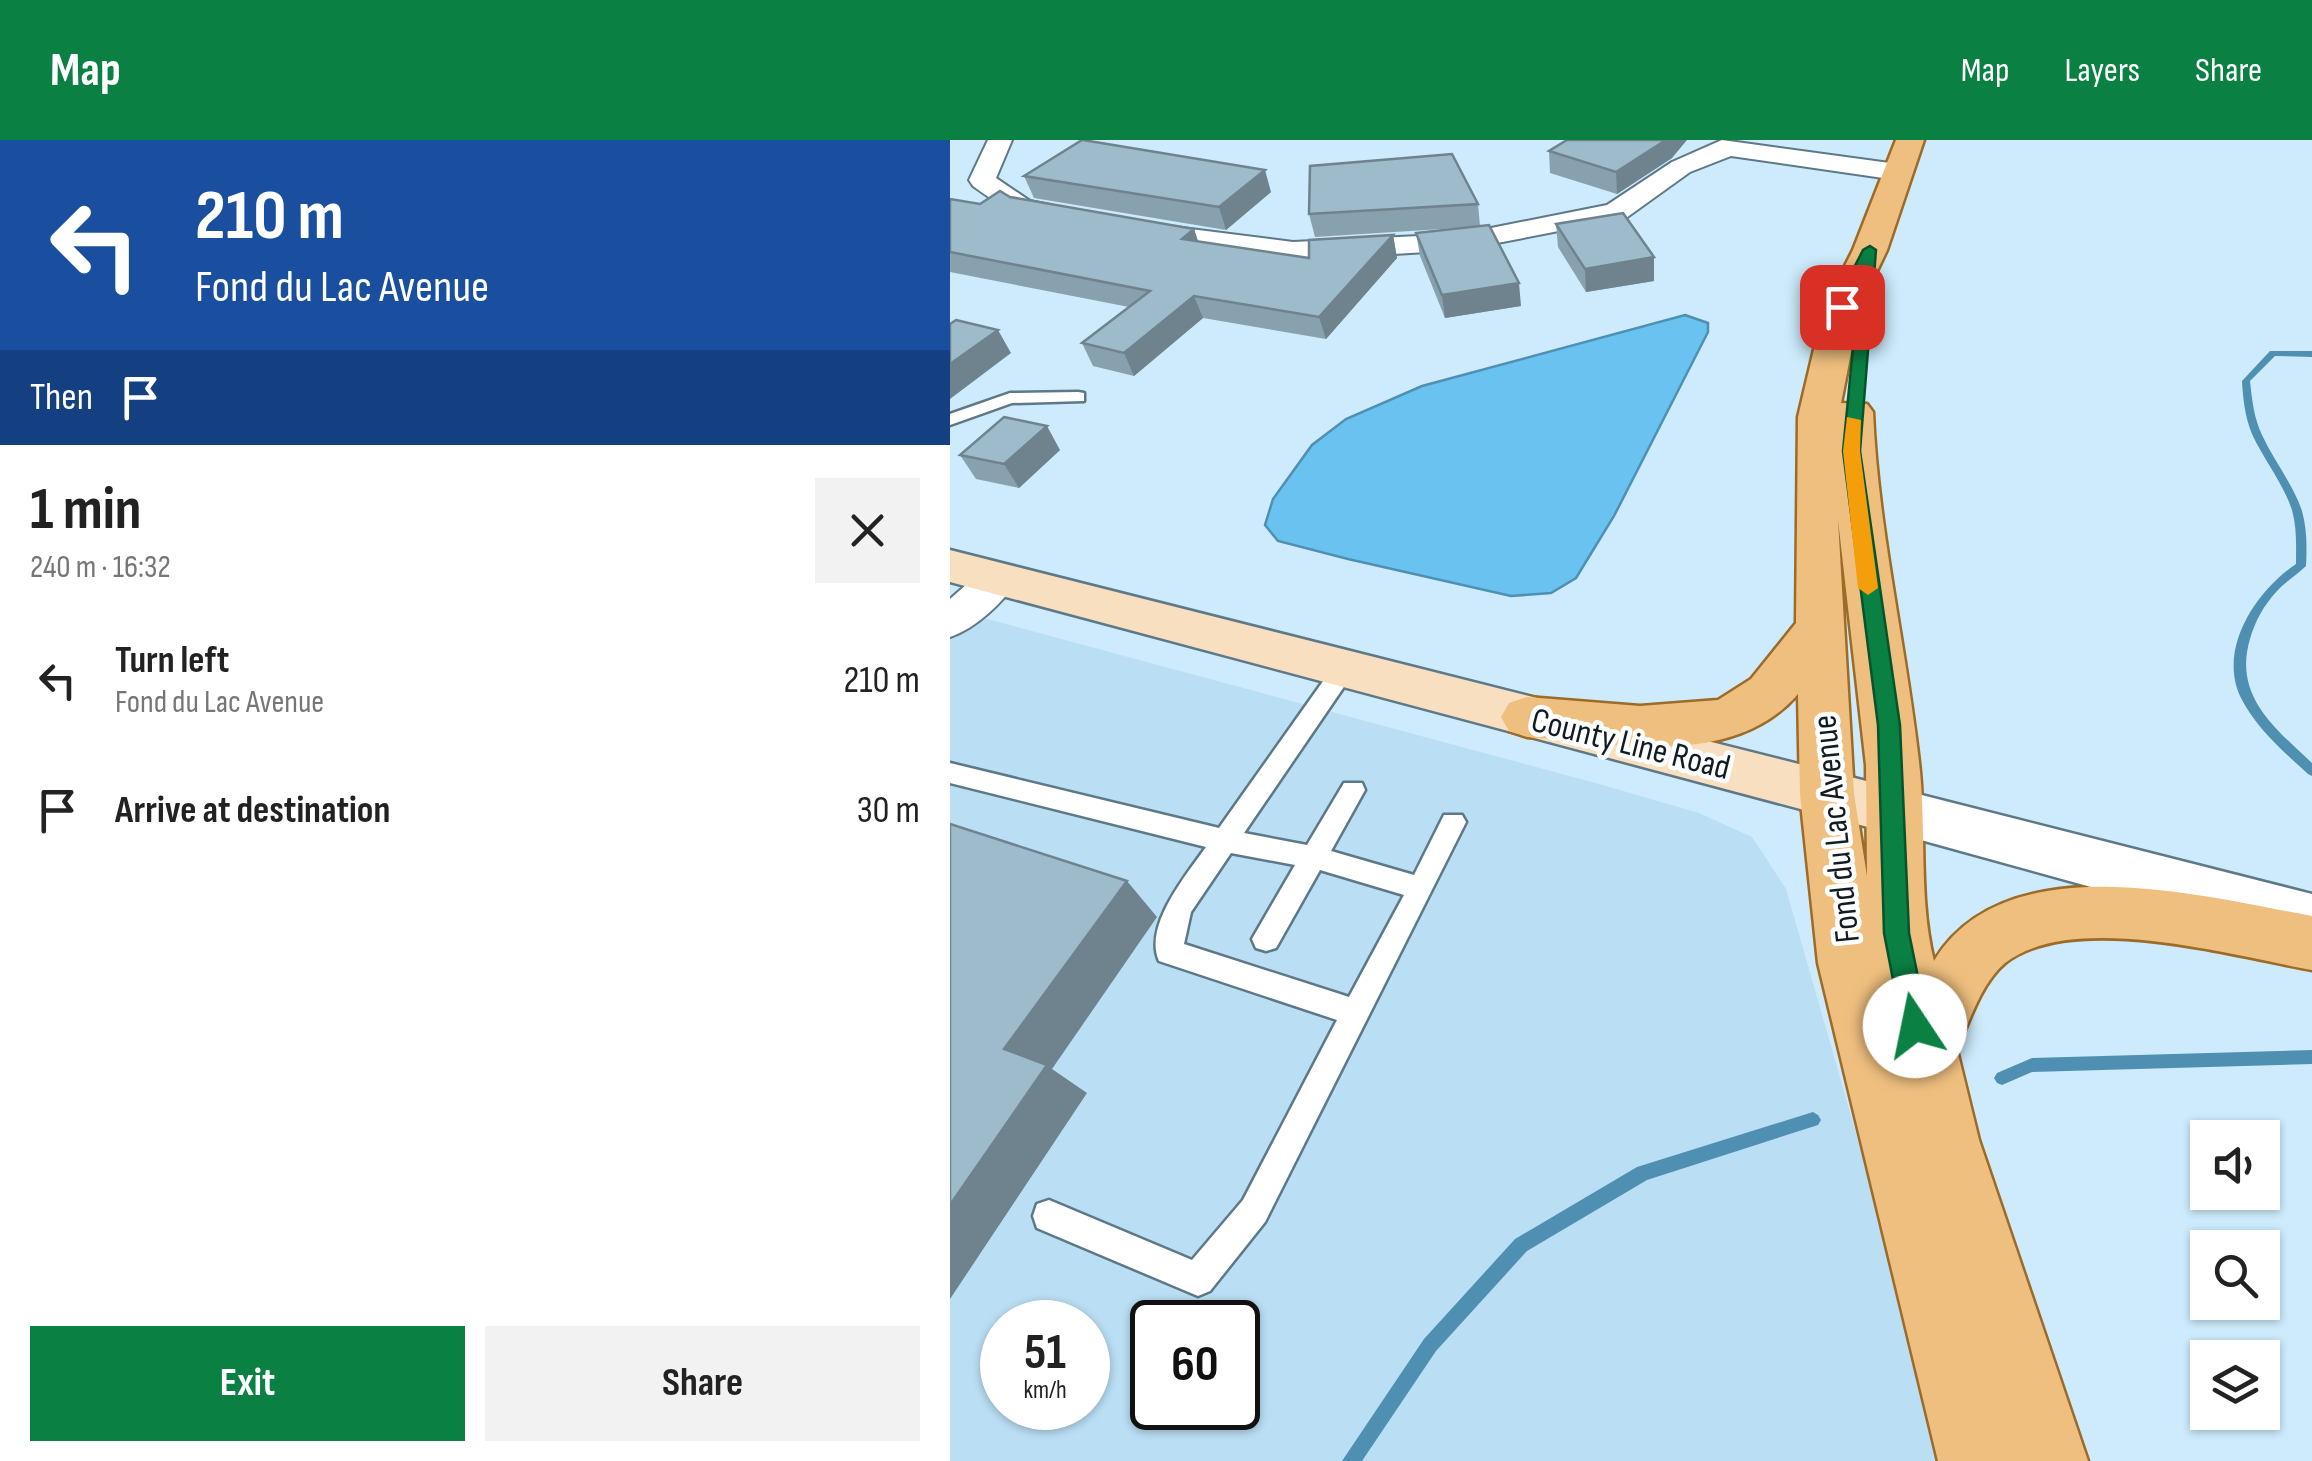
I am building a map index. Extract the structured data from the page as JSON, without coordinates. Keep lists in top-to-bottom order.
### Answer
{
  "streets": {
    "main road": ["County Line Road", "Fond du Lac Avenue"]
  },
  "crossings": [
    ["County Line Road", "Fond du Lac Avenue"]
  ],
  "page": {
    "header": "Map",
    "nav": ["Map", "Layers", "Share"],
    "turn": ["210 m", "Fond du Lac Avenue"],
    "then": "Then",
    "heading": ["1 min", "240 m · 16:32"],
    "list": [
      {
        "name": "Turn left",
        "note": "Fond du Lac Avenue",
        "value": "210 m"
      },
      {
        "name": "Arrive at destination",
        "value": "30 m"
      }
    ],
    "speed": "51 km/h",
    "limit": "60",
    "buttons": ["Exit", "Share"]
  }
}
